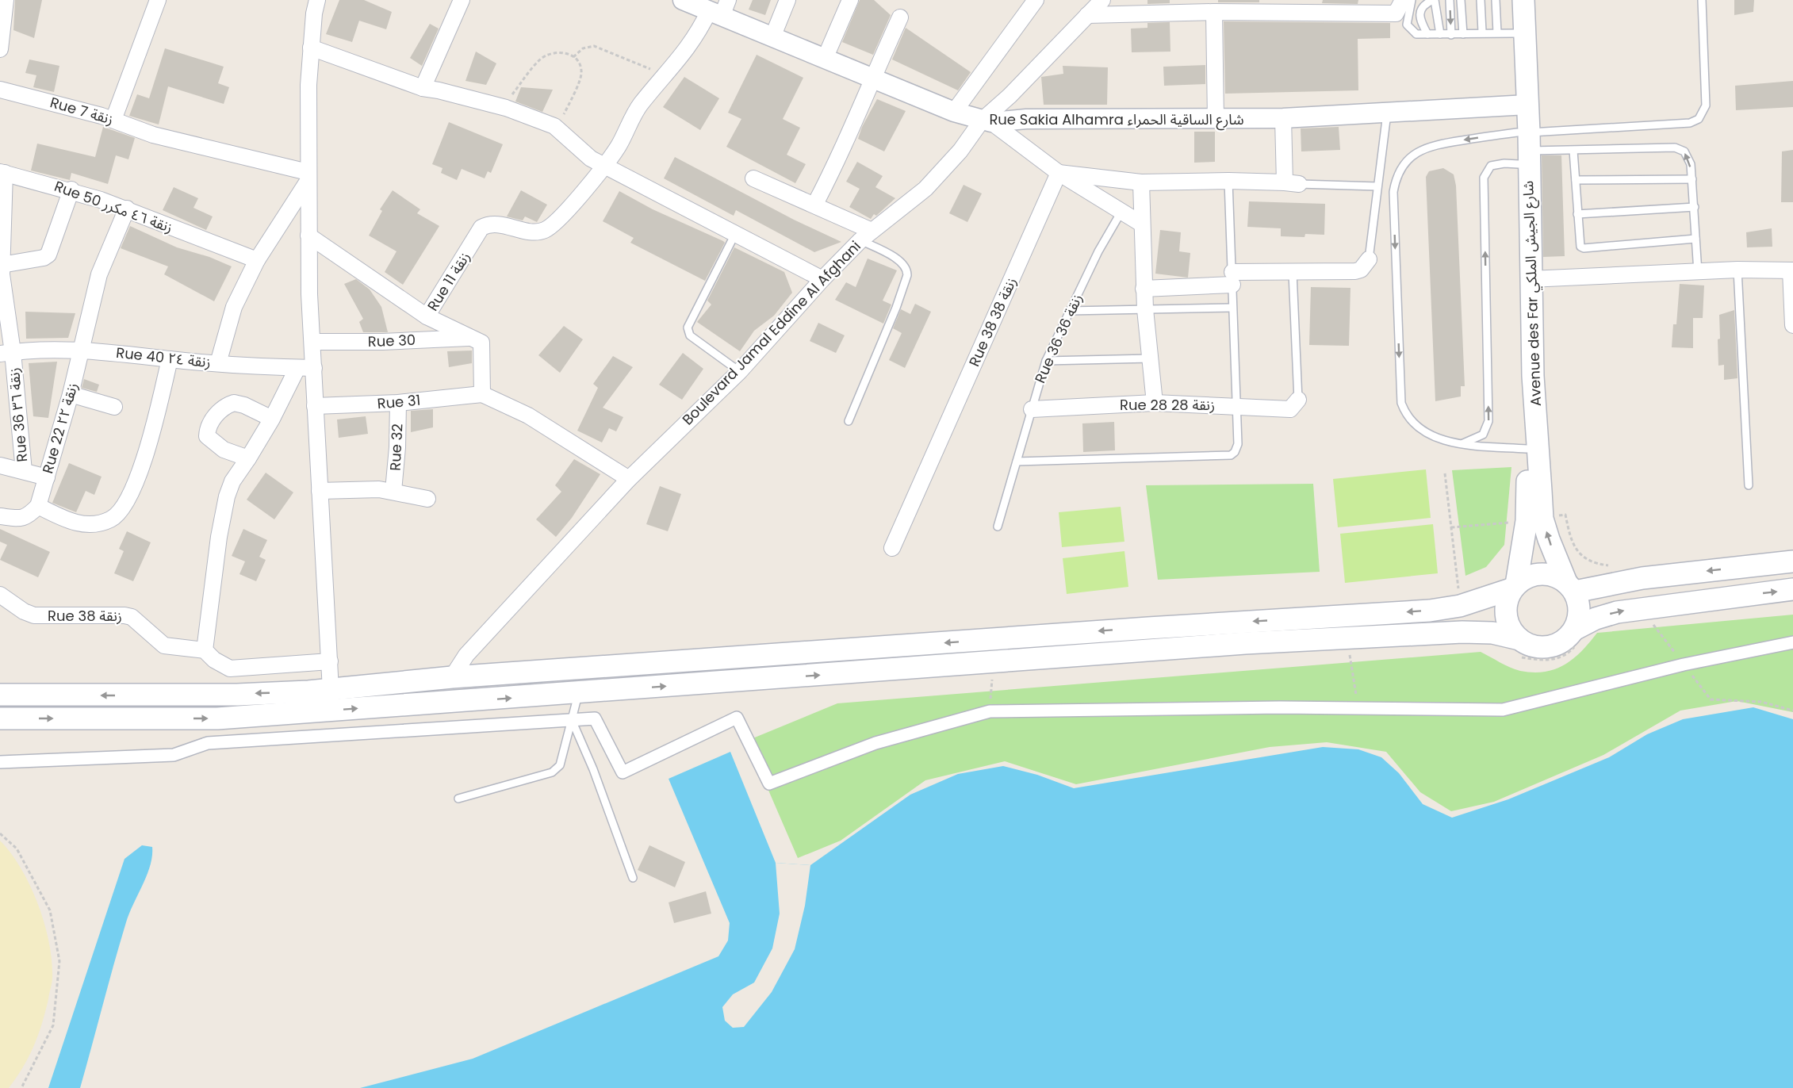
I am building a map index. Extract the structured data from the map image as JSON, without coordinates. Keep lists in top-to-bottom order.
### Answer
{
  "streets": {
    "main road": ["Avenue des Far شارع الجيش الملكي"],
    "street": [
      "Rue 7 زنقة",
      "Rue Sakia Alhamra شارع الساقية الحمراء",
      "Rue 50 زنقة ٤٦ مكرر",
      "Rue 11 زنقة",
      "Rue 38 زنقة 38",
      "Boulevard Jamal Eddine Al Afghani",
      "Rue 30",
      "Rue 40 زنقة ٢٤",
      "Rue 31",
      "Rue 28 زنقة 28",
      "Rue 36 زنقة ٣٦",
      "Rue 22 زنقة ٢٢",
      "Rue 32",
      "Rue 38 زنقة"
    ],
    "lane": ["Rue 36 زنقة 36"]
  },
  "crossings": [
    ["Rue Sakia Alhamra شارع الساقية الحمراء", "Rue 11 زنقة"],
    ["Rue Sakia Alhamra شارع الساقية الحمراء", "Avenue des Far شارع الجيش الملكي"],
    ["Rue Sakia Alhamra شارع الساقية الحمراء", "Boulevard Jamal Eddine Al Afghani"],
    ["Rue 50 زنقة ٤٦ مكرر", "Rue 36 زنقة ٣٦"],
    ["Rue 50 زنقة ٤٦ مكرر", "Rue 22 زنقة ٢٢"],
    ["Rue 36 زنقة 36", "Rue 28 زنقة 28"],
    ["Rue 40 زنقة ٢٤", "Rue 36 زنقة ٣٦"],
    ["Rue 40 زنقة ٢٤", "Rue 22 زنقة ٢٢"],
    ["Rue 31", "Rue 32"]
  ]
}
